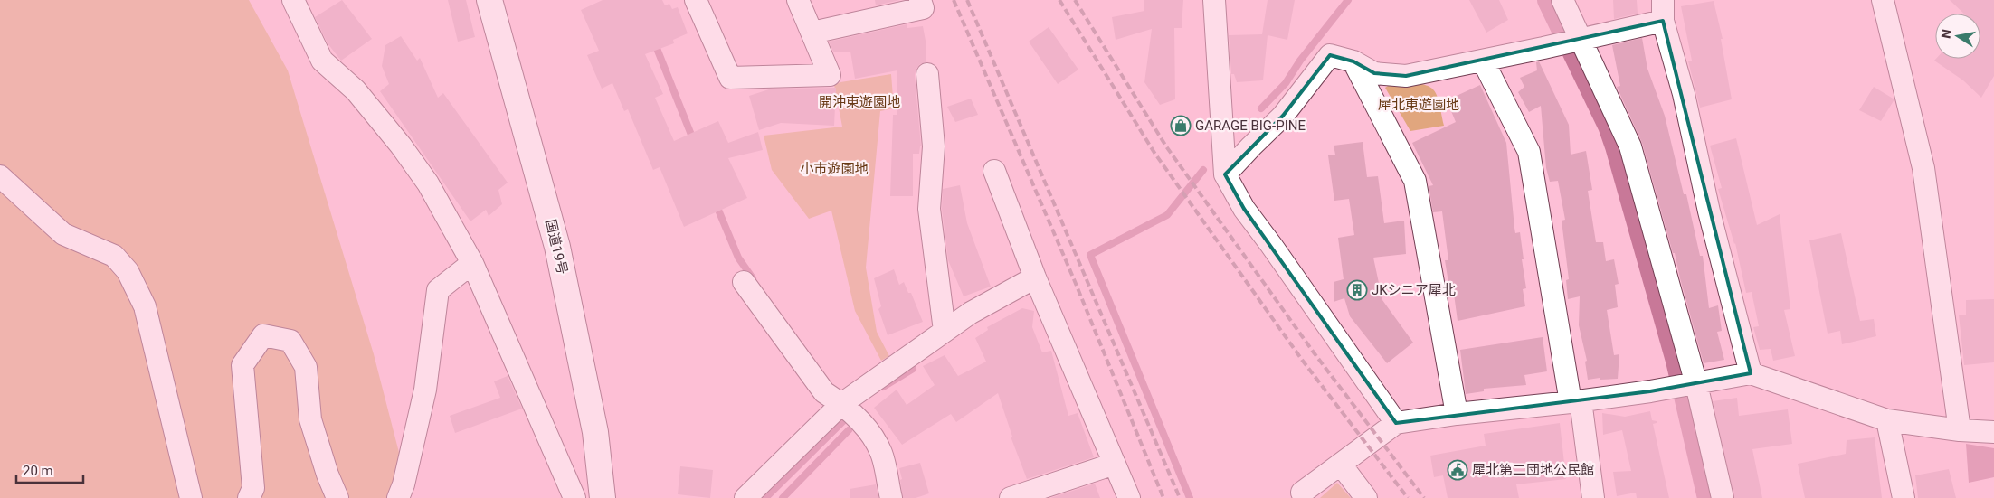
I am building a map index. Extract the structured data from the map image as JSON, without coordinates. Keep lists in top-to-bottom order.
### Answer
{
  "streets": {
    "highway": ["国道19号"]
  },
  "parks": ["開沖東遊園地", "犀北東遊園地", "小市遊園地"],
  "places": {
    "shop": ["GARAGE BIG-PINE"],
    "building": ["JKシニア犀北"],
    "public building": ["犀北第二団地公民館"]
  },
  "scale_bar": "20 m",
  "north": "left"
}
